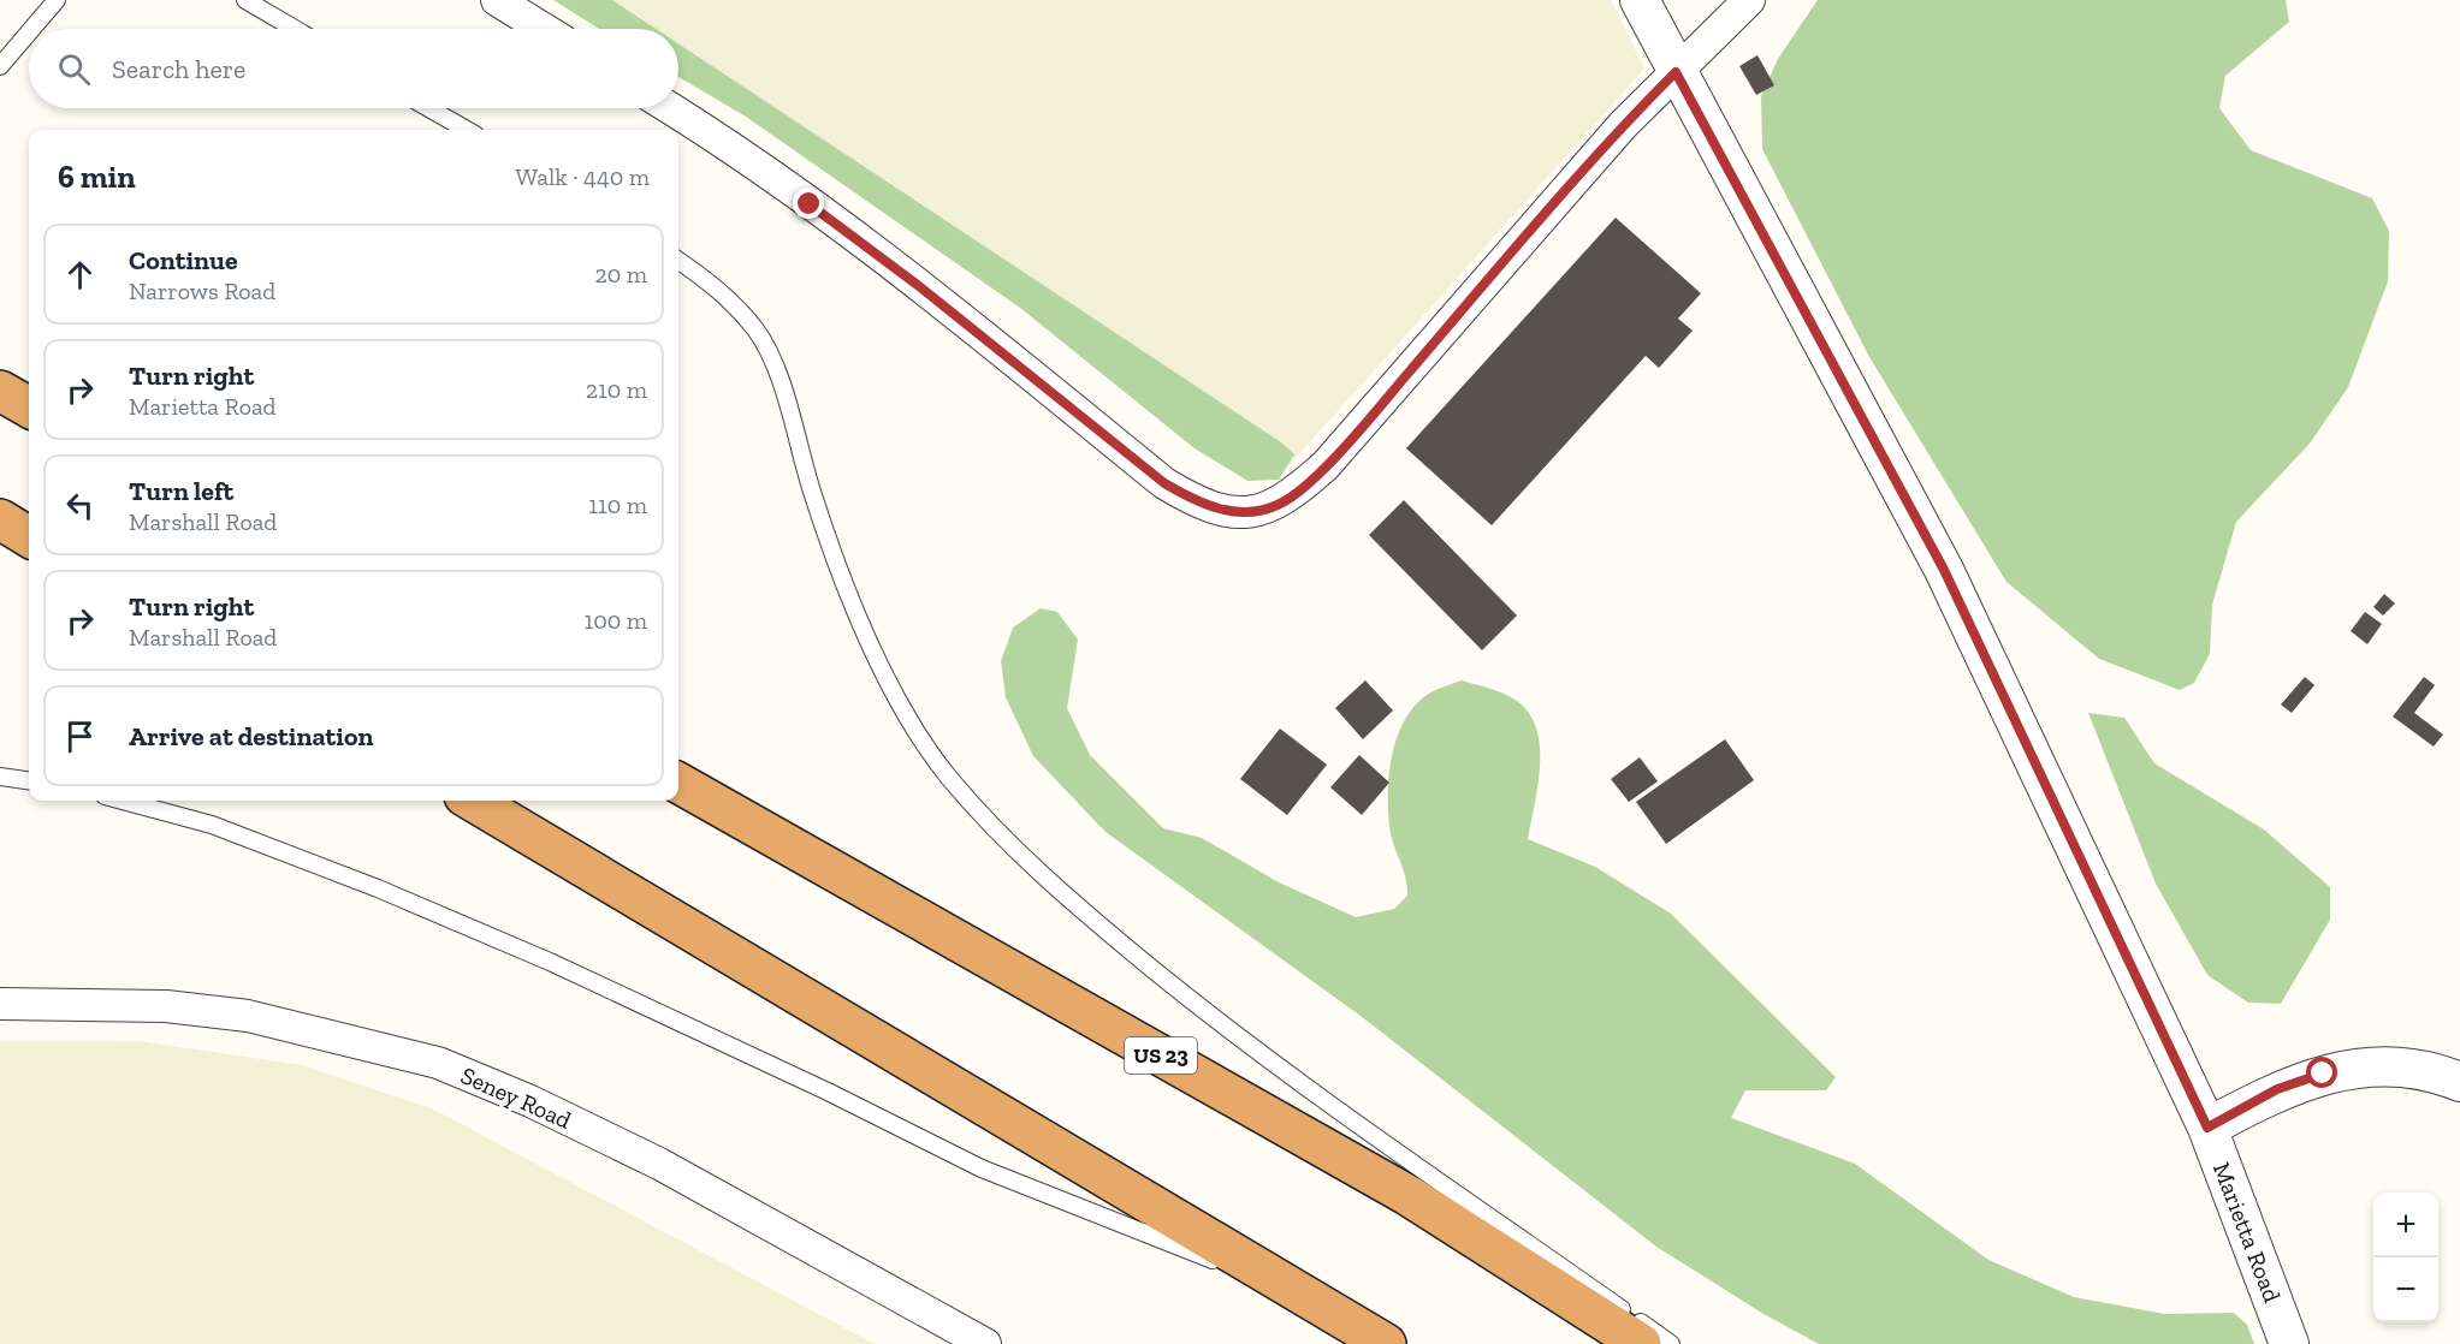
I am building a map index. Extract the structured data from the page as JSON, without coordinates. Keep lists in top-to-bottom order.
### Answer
{
  "streets": {
    "highway": ["US 23"],
    "street": ["Seney Road", "Marietta Road"]
  },
  "page": {
    "search": "Search here",
    "heading": ["6 min", "Walk · 440 m"],
    "list": [
      ["Continue", "Narrows Road", "20 m"],
      ["Turn right", "Marietta Road", "210 m"],
      ["Turn left", "Marshall Road", "110 m"],
      ["Turn right", "Marshall Road", "100 m"],
      "Arrive at destination"
    ],
    "map_buttons": ["+", "−"]
  }
}
